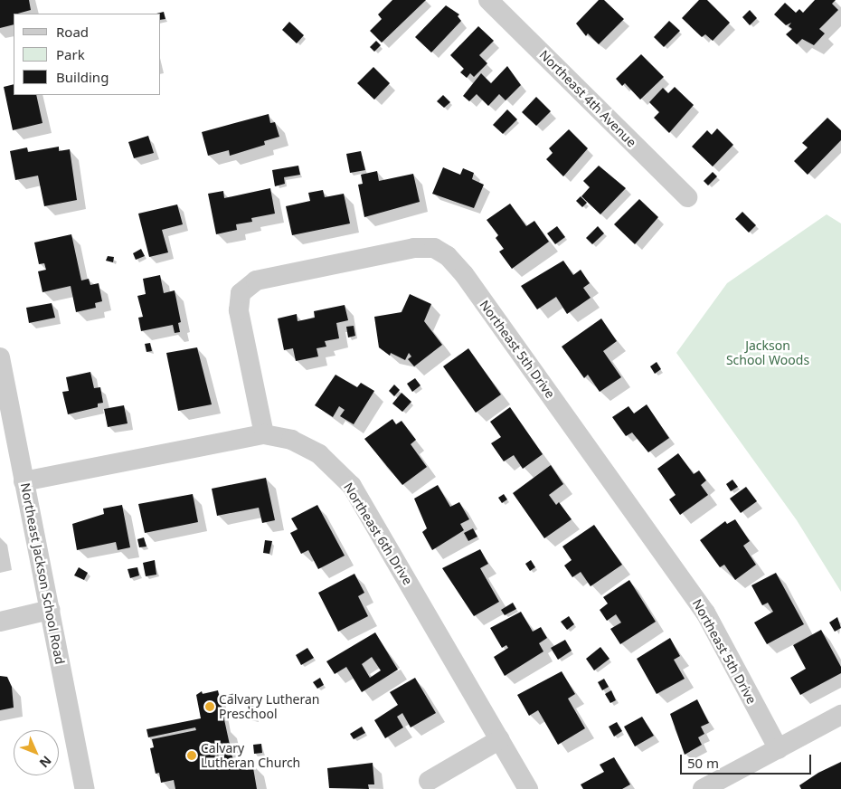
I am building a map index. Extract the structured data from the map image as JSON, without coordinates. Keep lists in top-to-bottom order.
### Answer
{
  "streets": {
    "street": [
      "Northeast 4th Avenue",
      "Northeast 5th Drive",
      "Northeast 6th Drive",
      "Northeast Jackson School Road"
    ]
  },
  "crossings": [
    ["Northeast 5th Drive", "Northeast 6th Drive"],
    ["Northeast 6th Drive", "Northeast Jackson School Road"]
  ],
  "parks": ["Jackson School Woods"],
  "places": ["Calvary Lutheran Preschool", "Calvary Lutheran Church"],
  "legend": ["Road", "Park", "Building"],
  "scale_bar": "50 m",
  "north": "bottom right"
}
